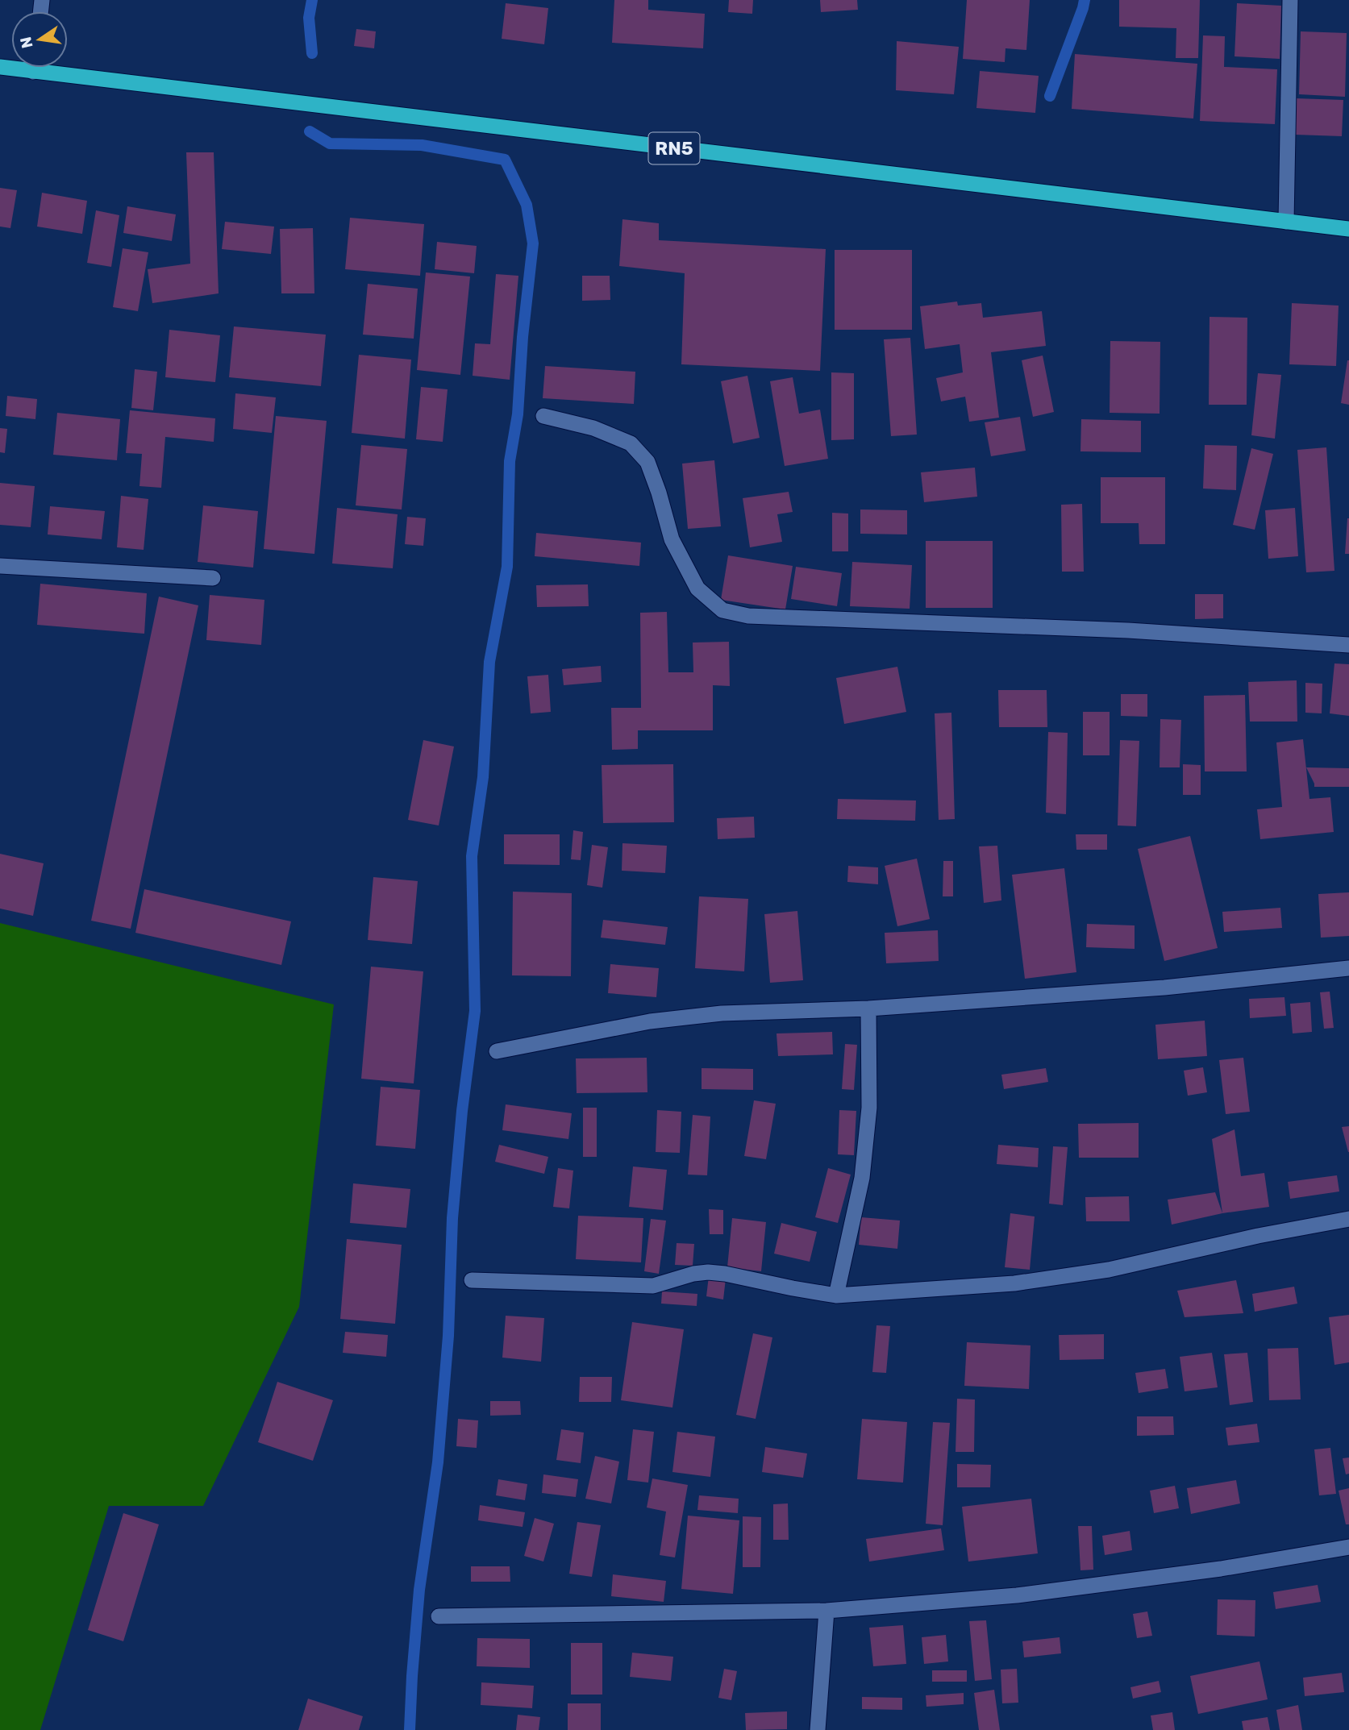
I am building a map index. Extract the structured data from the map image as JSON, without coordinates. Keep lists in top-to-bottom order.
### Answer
{
  "streets": {
    "highway": ["RN5"]
  },
  "north": "left"
}
